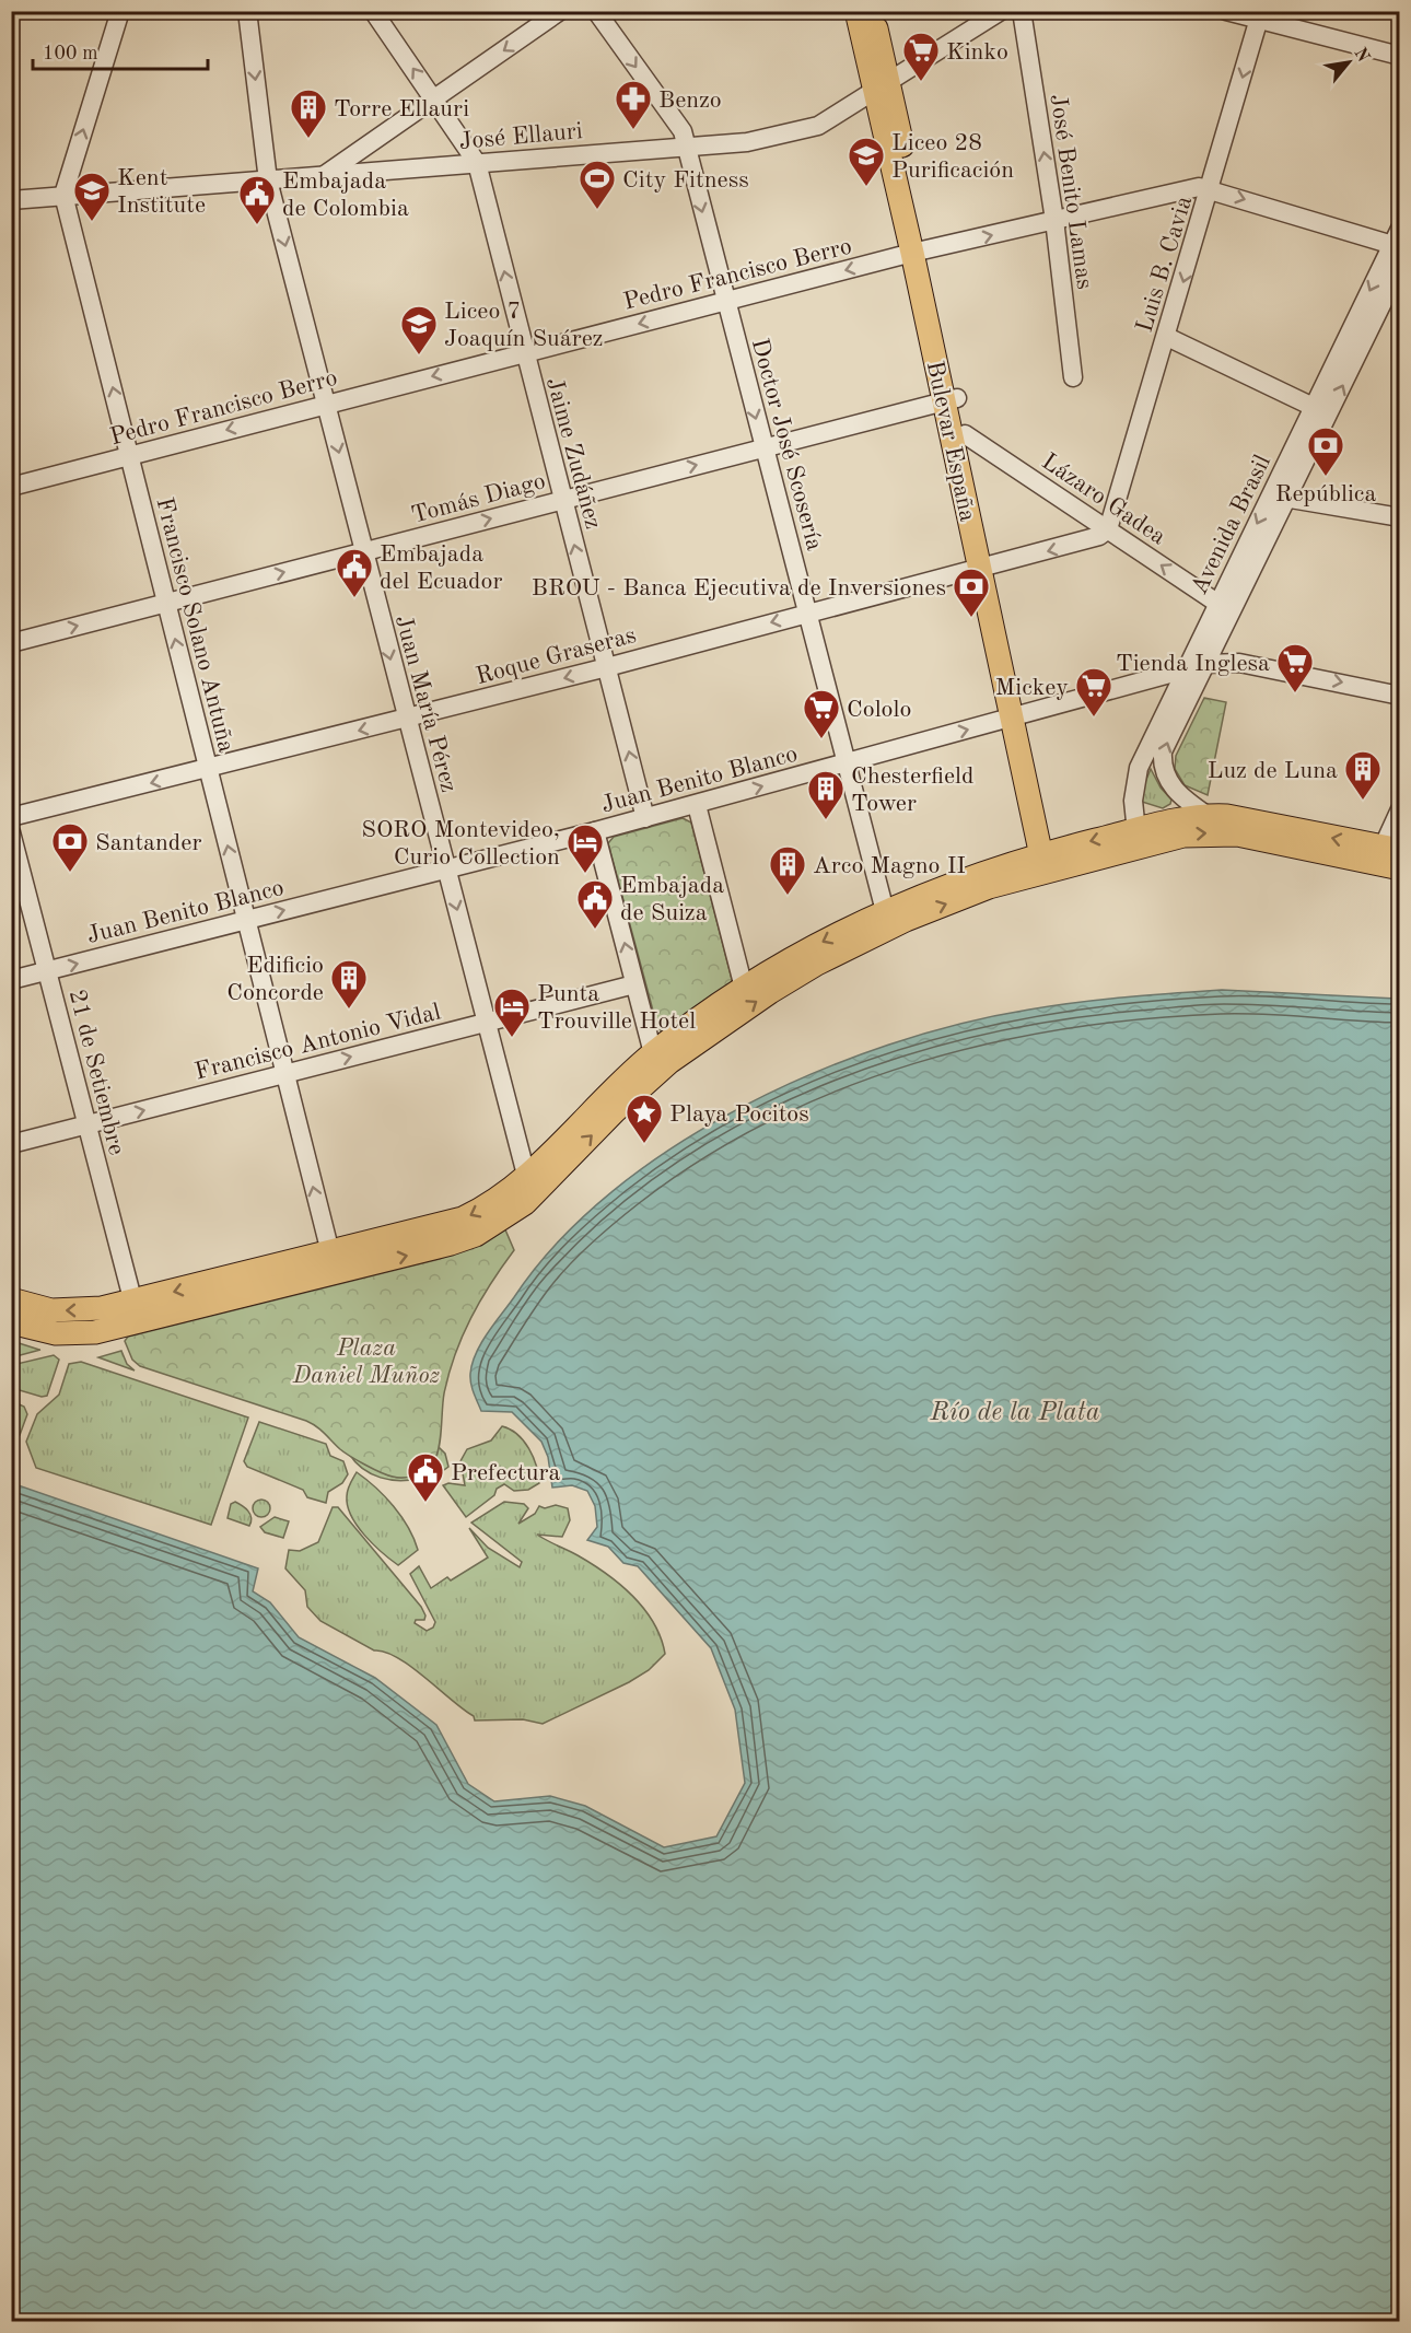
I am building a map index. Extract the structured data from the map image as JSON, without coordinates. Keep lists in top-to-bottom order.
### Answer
{
  "streets": {
    "main road": ["Bulevar España"],
    "street": [
      "José Ellauri",
      "José Benito Lamas",
      "Luis B. Cavia",
      "Pedro Francisco Berro",
      "Doctor José Scosería",
      "Jaime Zudáñez",
      "Tomás Diago",
      "Lázaro Gadea",
      "Avenida Brasil",
      "Francisco Solano Antuña",
      "Roque Graseras",
      "Juan María Pérez",
      "Juan Benito Blanco",
      "Francisco Antonio Vidal",
      "21 de Setiembre"
    ]
  },
  "crossings": [
    ["José Ellauri", "Bulevar España"],
    ["José Ellauri", "Doctor José Scosería"],
    ["José Ellauri", "Jaime Zudáñez"],
    ["José Ellauri", "Francisco Solano Antuña"],
    ["José Ellauri", "Juan María Pérez"],
    ["José Benito Lamas", "Pedro Francisco Berro"],
    ["Luis B. Cavia", "Pedro Francisco Berro"],
    ["Luis B. Cavia", "Lázaro Gadea"],
    ["Luis B. Cavia", "Roque Graseras"],
    ["Pedro Francisco Berro", "Bulevar España"],
    ["Pedro Francisco Berro", "Doctor José Scosería"],
    ["Pedro Francisco Berro", "Jaime Zudáñez"],
    ["Pedro Francisco Berro", "Avenida Brasil"],
    ["Pedro Francisco Berro", "Francisco Solano Antuña"],
    ["Pedro Francisco Berro", "Juan María Pérez"],
    ["Bulevar España", "Tomás Diago"],
    ["Bulevar España", "Lázaro Gadea"],
    ["Bulevar España", "Roque Graseras"],
    ["Bulevar España", "Juan Benito Blanco"],
    ["Doctor José Scosería", "Tomás Diago"],
    ["Doctor José Scosería", "Roque Graseras"],
    ["Doctor José Scosería", "Juan Benito Blanco"],
    ["Jaime Zudáñez", "Tomás Diago"],
    ["Jaime Zudáñez", "Roque Graseras"],
    ["Jaime Zudáñez", "Juan Benito Blanco"],
    ["Tomás Diago", "Francisco Solano Antuña"],
    ["Tomás Diago", "Juan María Pérez"],
    ["Lázaro Gadea", "Avenida Brasil"],
    ["Lázaro Gadea", "Roque Graseras"],
    ["Avenida Brasil", "Juan Benito Blanco"],
    ["Francisco Solano Antuña", "Roque Graseras"],
    ["Francisco Solano Antuña", "Juan Benito Blanco"],
    ["Francisco Solano Antuña", "Francisco Antonio Vidal"],
    ["Roque Graseras", "Juan María Pérez"],
    ["Juan María Pérez", "Juan Benito Blanco"],
    ["Juan María Pérez", "Francisco Antonio Vidal"],
    ["Juan Benito Blanco", "21 de Setiembre"],
    ["Francisco Antonio Vidal", "21 de Setiembre"]
  ],
  "one_way": [
    "José Benito Lamas",
    "Luis B. Cavia",
    "Doctor José Scosería",
    "Jaime Zudáñez",
    "Tomás Diago",
    "Lázaro Gadea",
    "Francisco Solano Antuña",
    "Roque Graseras",
    "Juan María Pérez",
    "Juan Benito Blanco",
    "Francisco Antonio Vidal"
  ],
  "water": ["Río de la Plata"],
  "parks": ["Plaza Daniel Muñoz"],
  "places": {
    "supermarket": [
      "Kinko",
      "Tienda Inglesa",
      "Mickey",
      "Cololo"
    ],
    "pharmacy": ["Benzo"],
    "building": [
      "Torre Ellauri",
      "Luz de Luna",
      "Chesterfield Tower",
      "Arco Magno II",
      "Edificio Concorde"
    ],
    "school or university": ["Liceo 28 Purificación", "Kent Institute", "Liceo 7 Joaquín Suárez"],
    "sports": ["City Fitness"],
    "public building": [
      "Embajada de Colombia",
      "Embajada del Ecuador",
      "Embajada de Suiza",
      "Prefectura"
    ],
    "bank": ["República", "BROU - Banca Ejecutiva de Inversiones", "Santander"],
    "hotel": ["SORO Montevideo, Curio Collection", "Punta Trouville Hotel"],
    "place": ["Playa Pocitos"]
  },
  "scale_bar": "100 m",
  "north": "top right"
}
